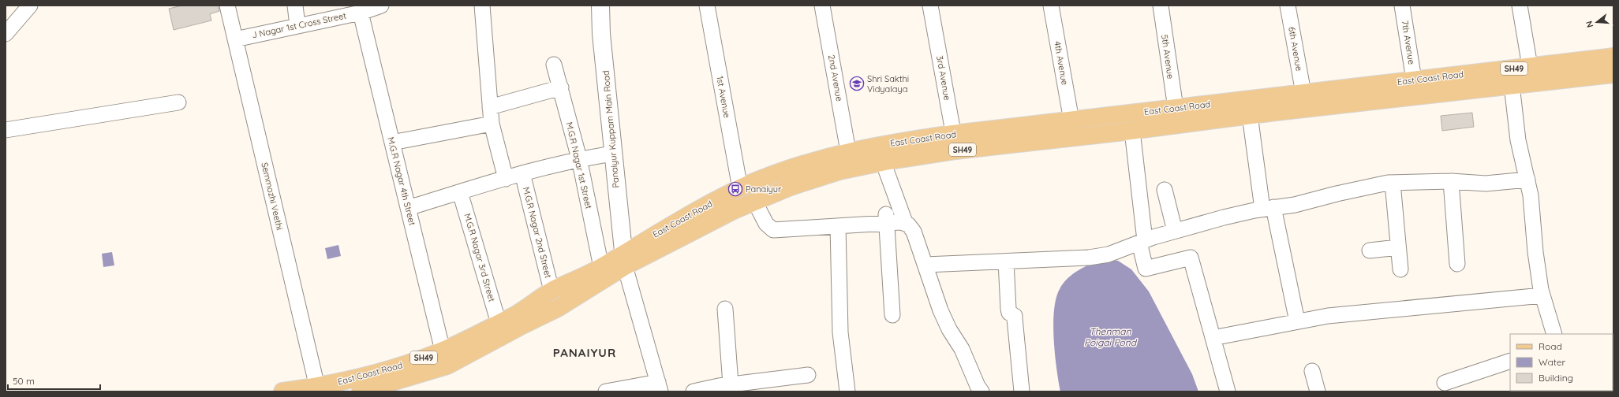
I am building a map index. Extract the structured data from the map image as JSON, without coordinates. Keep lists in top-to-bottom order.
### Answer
{
  "streets": {
    "main road": ["SH49", "East Coast Road"],
    "street": [
      "J Nagar 1st Cross Street",
      "7th Avenue",
      "6th Avenue",
      "5th Avenue",
      "4th Avenue",
      "2nd Avenue",
      "3rd Avenue",
      "1st Avenue",
      "Panaiyur Kuppam Main Road",
      "M.G.R Nagar 1st Street",
      "M.G.R Nagar 4th Street",
      "Semmozhi Veethi",
      "M.G.R Nagar 2nd Street",
      "M.G.R Nagar 3rd Street"
    ]
  },
  "crossings": [
    ["J Nagar 1st Cross Street", "M.G.R Nagar 4th Street"],
    ["J Nagar 1st Cross Street", "Semmozhi Veethi"],
    ["7th Avenue", "East Coast Road"],
    ["6th Avenue", "East Coast Road"],
    ["5th Avenue", "East Coast Road"],
    ["4th Avenue", "East Coast Road"],
    ["2nd Avenue", "East Coast Road"],
    ["3rd Avenue", "East Coast Road"],
    ["East Coast Road", "1st Avenue"],
    ["East Coast Road", "Panaiyur Kuppam Main Road"],
    ["East Coast Road", "M.G.R Nagar 1st Street"],
    ["East Coast Road", "M.G.R Nagar 4th Street"],
    ["East Coast Road", "Semmozhi Veethi"],
    ["East Coast Road", "M.G.R Nagar 2nd Street"],
    ["East Coast Road", "M.G.R Nagar 3rd Street"]
  ],
  "districts": ["PANAIYUR"],
  "water": ["Thenman Poigai Pond"],
  "places": {
    "school or university": ["Shri Sakthi Vidyalaya"],
    "bus stop": ["Panaiyur"]
  },
  "legend": ["Road", "Water", "Building"],
  "scale_bar": "50 m",
  "north": "left"
}
